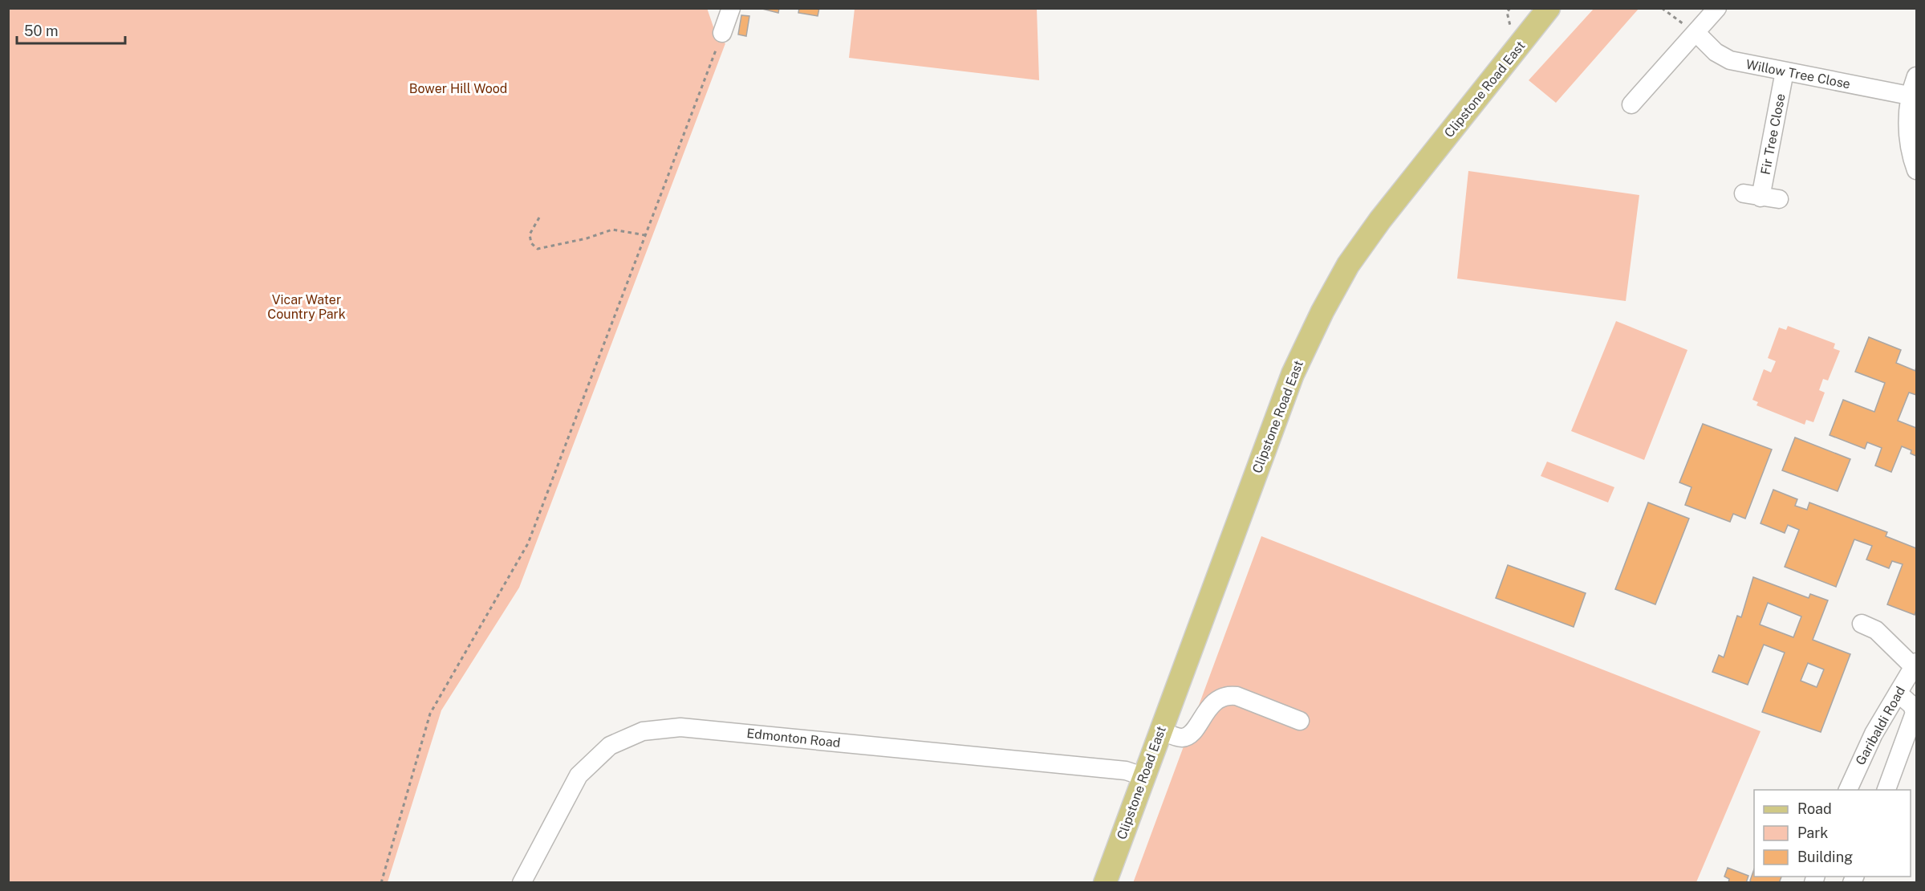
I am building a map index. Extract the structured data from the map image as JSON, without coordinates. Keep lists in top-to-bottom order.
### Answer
{
  "streets": {
    "main road": ["Clipstone Road East"],
    "street": [
      "Willow Tree Close",
      "Fir Tree Close",
      "Garibaldi Road",
      "Edmonton Road"
    ]
  },
  "crossings": [
    ["Willow Tree Close", "Fir Tree Close"],
    ["Clipstone Road East", "Edmonton Road"]
  ],
  "parks": ["Bower Hill Wood", "Vicar Water Country Park"],
  "legend": ["Road", "Park", "Building"],
  "scale_bar": "50 m"
}
